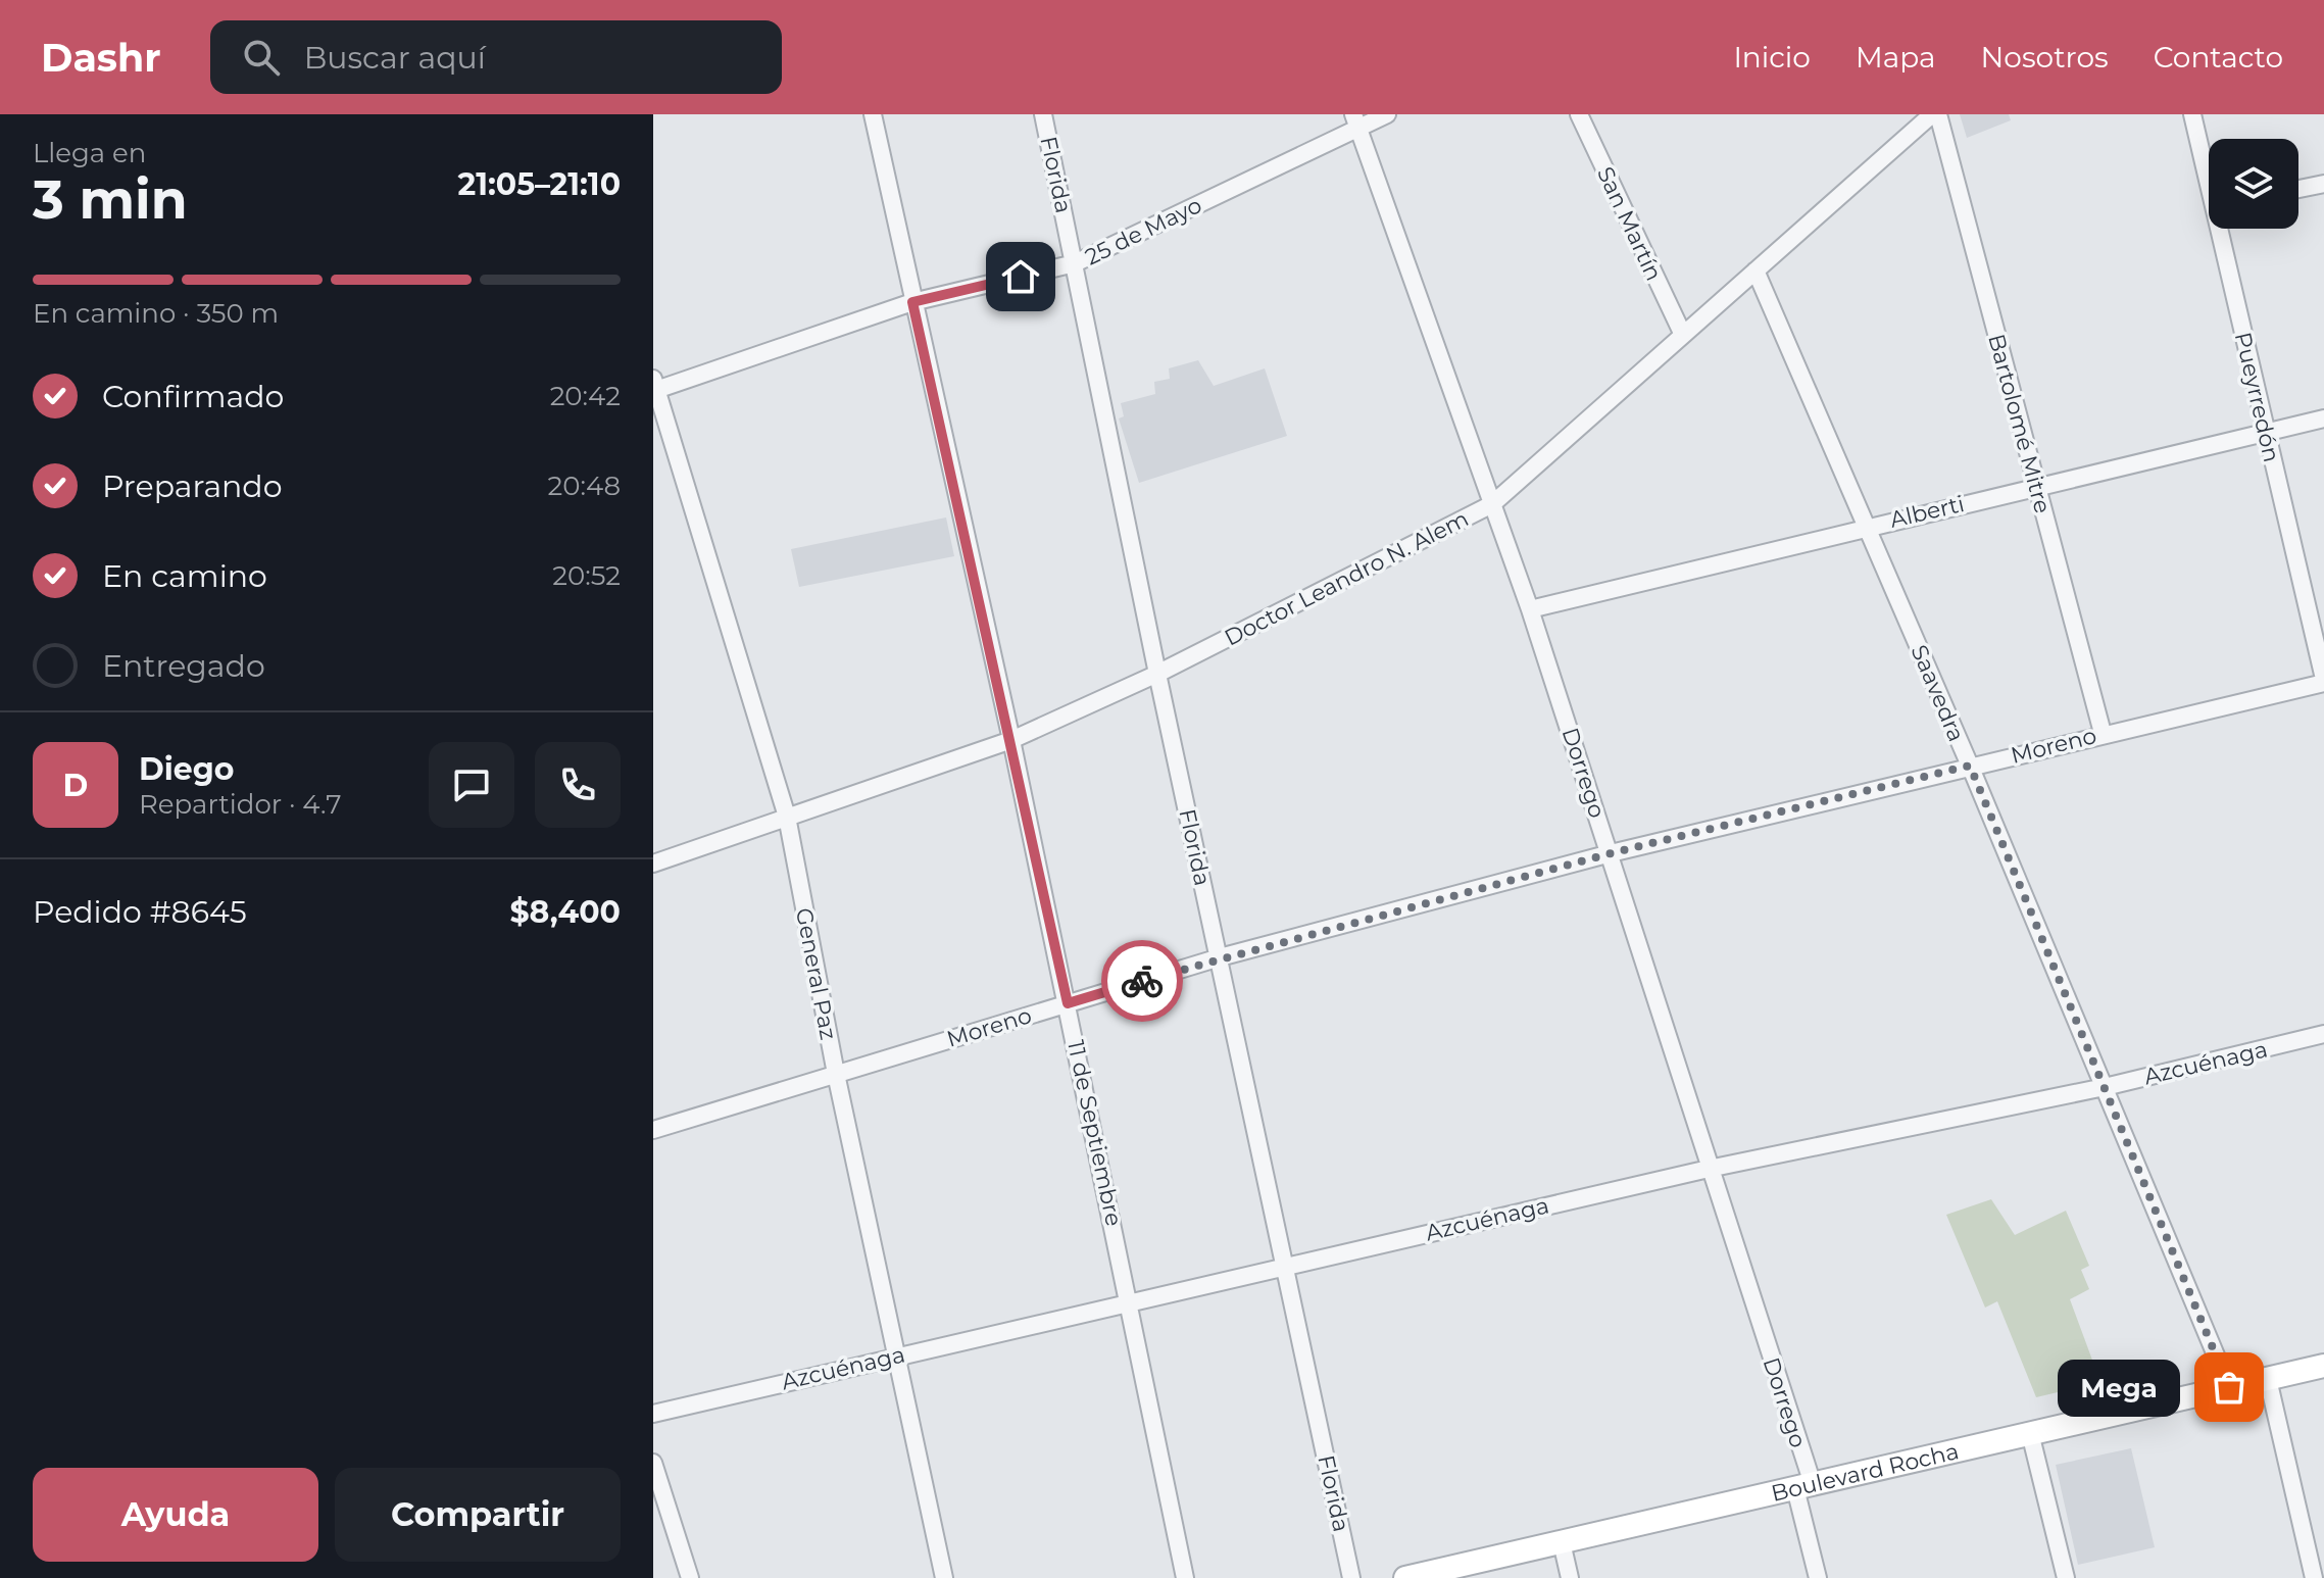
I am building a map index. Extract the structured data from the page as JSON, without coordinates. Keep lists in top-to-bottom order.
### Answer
{
  "streets": {
    "main road": ["Boulevard Rocha"],
    "street": [
      "Florida",
      "San Martín",
      "25 de Mayo",
      "Pueyrredón",
      "Bartolomé Mitre",
      "Alberti",
      "Doctor Leandro N. Alem",
      "Saavedra",
      "Moreno",
      "Dorrego",
      "General Paz",
      "Azcuénaga",
      "11 de Septiembre"
    ]
  },
  "crossings": [
    ["Florida", "25 de Mayo"],
    ["Florida", "Doctor Leandro N. Alem"],
    ["Florida", "Moreno"],
    ["Florida", "Azcuénaga"],
    ["San Martín", "Doctor Leandro N. Alem"],
    ["25 de Mayo", "Dorrego"],
    ["25 de Mayo", "General Paz"],
    ["25 de Mayo", "11 de Septiembre"],
    ["Pueyrredón", "Alberti"],
    ["Pueyrredón", "Moreno"],
    ["Bartolomé Mitre", "Alberti"],
    ["Bartolomé Mitre", "Moreno"],
    ["Alberti", "Saavedra"],
    ["Alberti", "Dorrego"],
    ["Doctor Leandro N. Alem", "Saavedra"],
    ["Doctor Leandro N. Alem", "Dorrego"],
    ["Doctor Leandro N. Alem", "General Paz"],
    ["Doctor Leandro N. Alem", "11 de Septiembre"],
    ["Saavedra", "Moreno"],
    ["Saavedra", "Azcuénaga"],
    ["Saavedra", "Boulevard Rocha"],
    ["Moreno", "Dorrego"],
    ["Moreno", "General Paz"],
    ["Moreno", "11 de Septiembre"],
    ["Dorrego", "Azcuénaga"],
    ["Dorrego", "Boulevard Rocha"],
    ["General Paz", "Azcuénaga"],
    ["Azcuénaga", "11 de Septiembre"]
  ],
  "places": ["Mega"],
  "page": {
    "header": "Dashr",
    "search": "Buscar aquí",
    "nav": [
      "Inicio",
      "Mapa",
      "Nosotros",
      "Contacto"
    ],
    "heading": ["3 min", "Llega en", "21:05–21:10"],
    "panel": [
      "Diego",
      "Repartidor · 4.7",
      "Pedido #8645",
      "$8,400"
    ],
    "bar": "En camino · 350 m",
    "list": [
      ["Confirmado", "20:42"],
      ["Preparando", "20:48"],
      ["En camino", "20:52"],
      "Entregado"
    ],
    "round": "D",
    "bubble": "Mega",
    "buttons": ["Ayuda", "Compartir"]
  }
}
